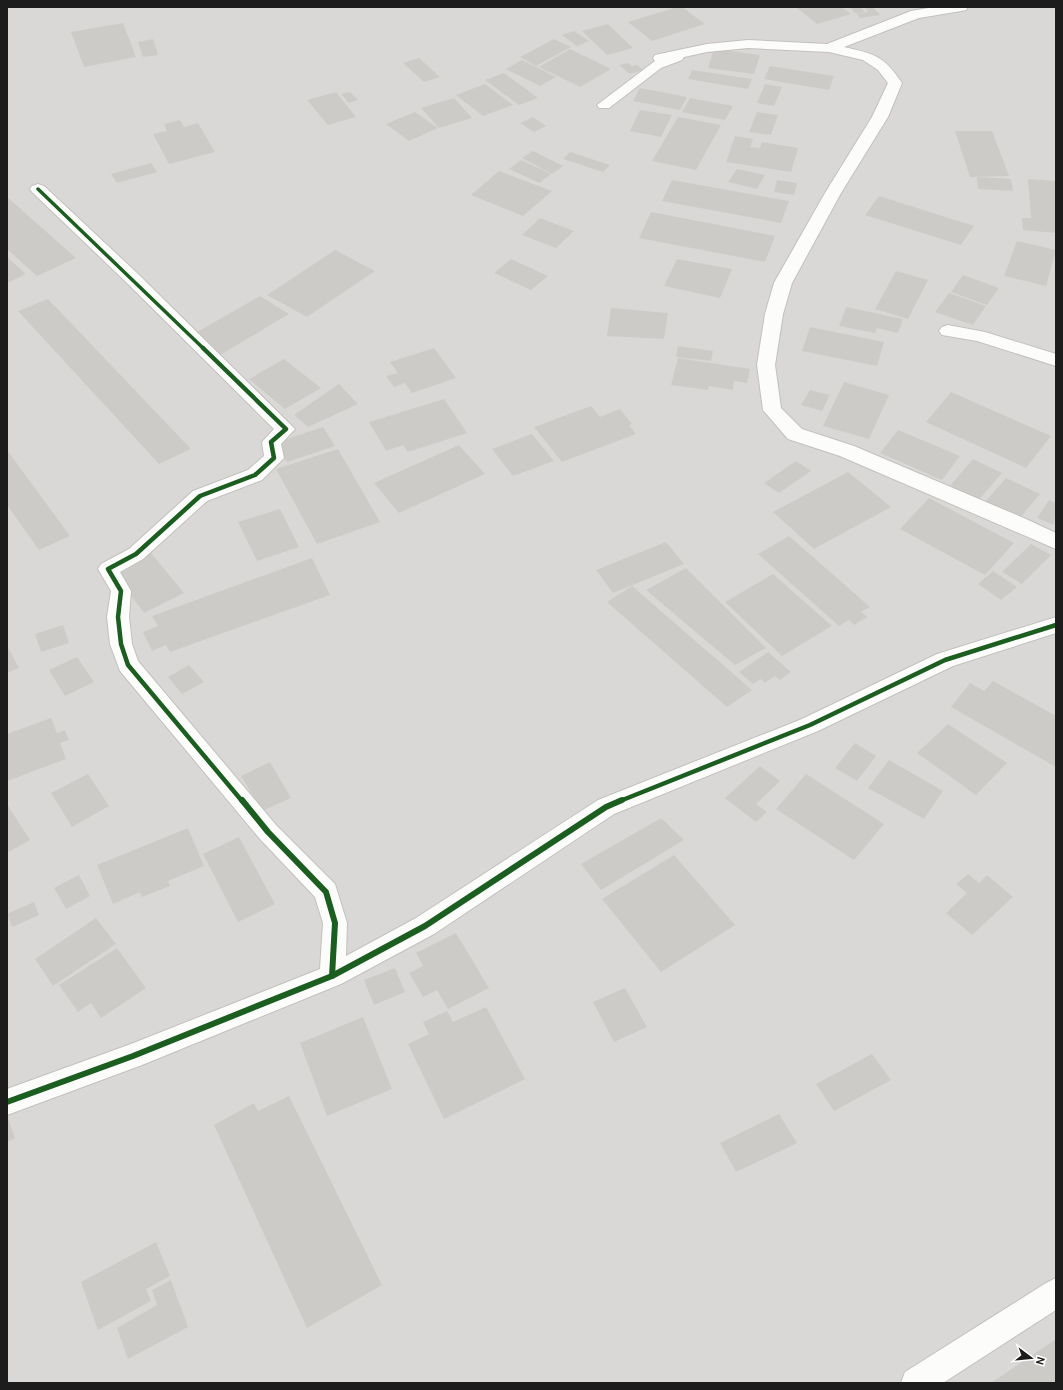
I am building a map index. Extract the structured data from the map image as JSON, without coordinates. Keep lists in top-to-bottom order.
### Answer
{
  "north": "right"
}
